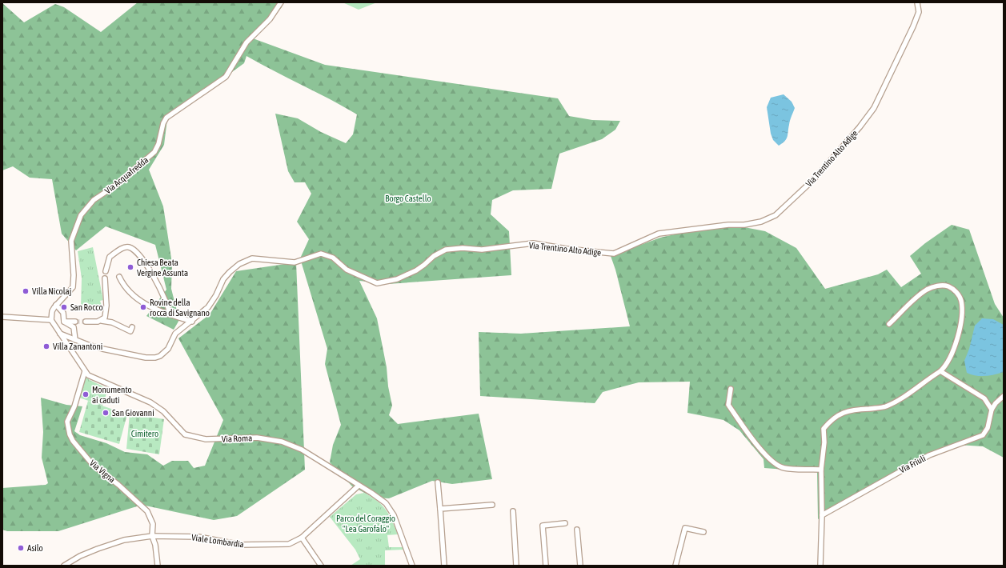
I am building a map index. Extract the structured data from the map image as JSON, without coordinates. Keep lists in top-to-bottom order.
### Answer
{
  "streets": {
    "street": [
      "Via Trentino Alto Adige",
      "Via Acquafredda",
      "Via Roma",
      "Via Friuli",
      "Via Vigna",
      "Viale Lombardia"
    ]
  },
  "crossings": [
    ["Via Trentino Alto Adige", "Via Roma"],
    ["Via Roma", "Via Vigna"],
    ["Via Roma", "Viale Lombardia"],
    ["Via Vigna", "Viale Lombardia"]
  ],
  "parks": ["Borgo Castello", "Cimitero", "Parco del Coraggio \"Lea Garofalo\""],
  "places": [
    "Chiesa Beata Vergine Assunta",
    "Villa Nicolaj",
    "San Rocco",
    "Rovine della rocca di Savignano",
    "Villa Zanantoni",
    "Monumento ai caduti",
    "San Giovanni",
    "Asilo"
  ]
}
